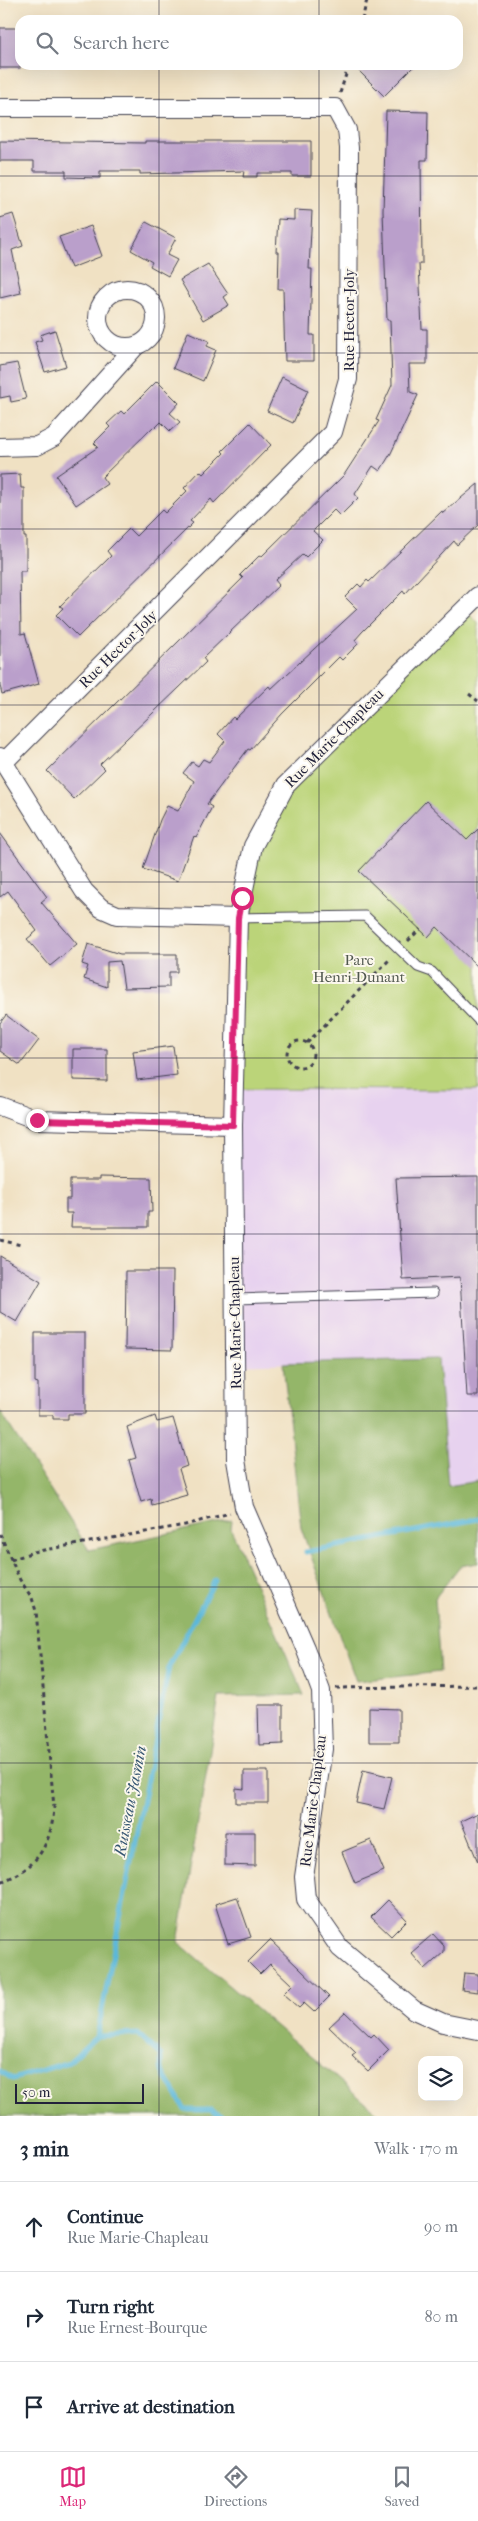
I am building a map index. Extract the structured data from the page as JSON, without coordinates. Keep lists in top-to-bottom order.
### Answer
{
  "streets": {
    "street": ["Rue Hector-Joly", "Rue Marie-Chapleau"]
  },
  "crossings": [
    ["Rue Hector-Joly", "Rue Marie-Chapleau"]
  ],
  "water": ["Ruisseau Jasmin"],
  "parks": ["Parc Henri-Dunant"],
  "scale_bar": "50 m",
  "page": {
    "search": "Search here",
    "scale": "50 m",
    "heading": ["3 min", "Walk · 170 m"],
    "list": [
      ["Continue", "Rue Marie-Chapleau", "90 m"],
      ["Turn right", "Rue Ernest-Bourque", "80 m"],
      "Arrive at destination"
    ],
    "nav": ["Map", "Directions", "Saved"]
  }
}
